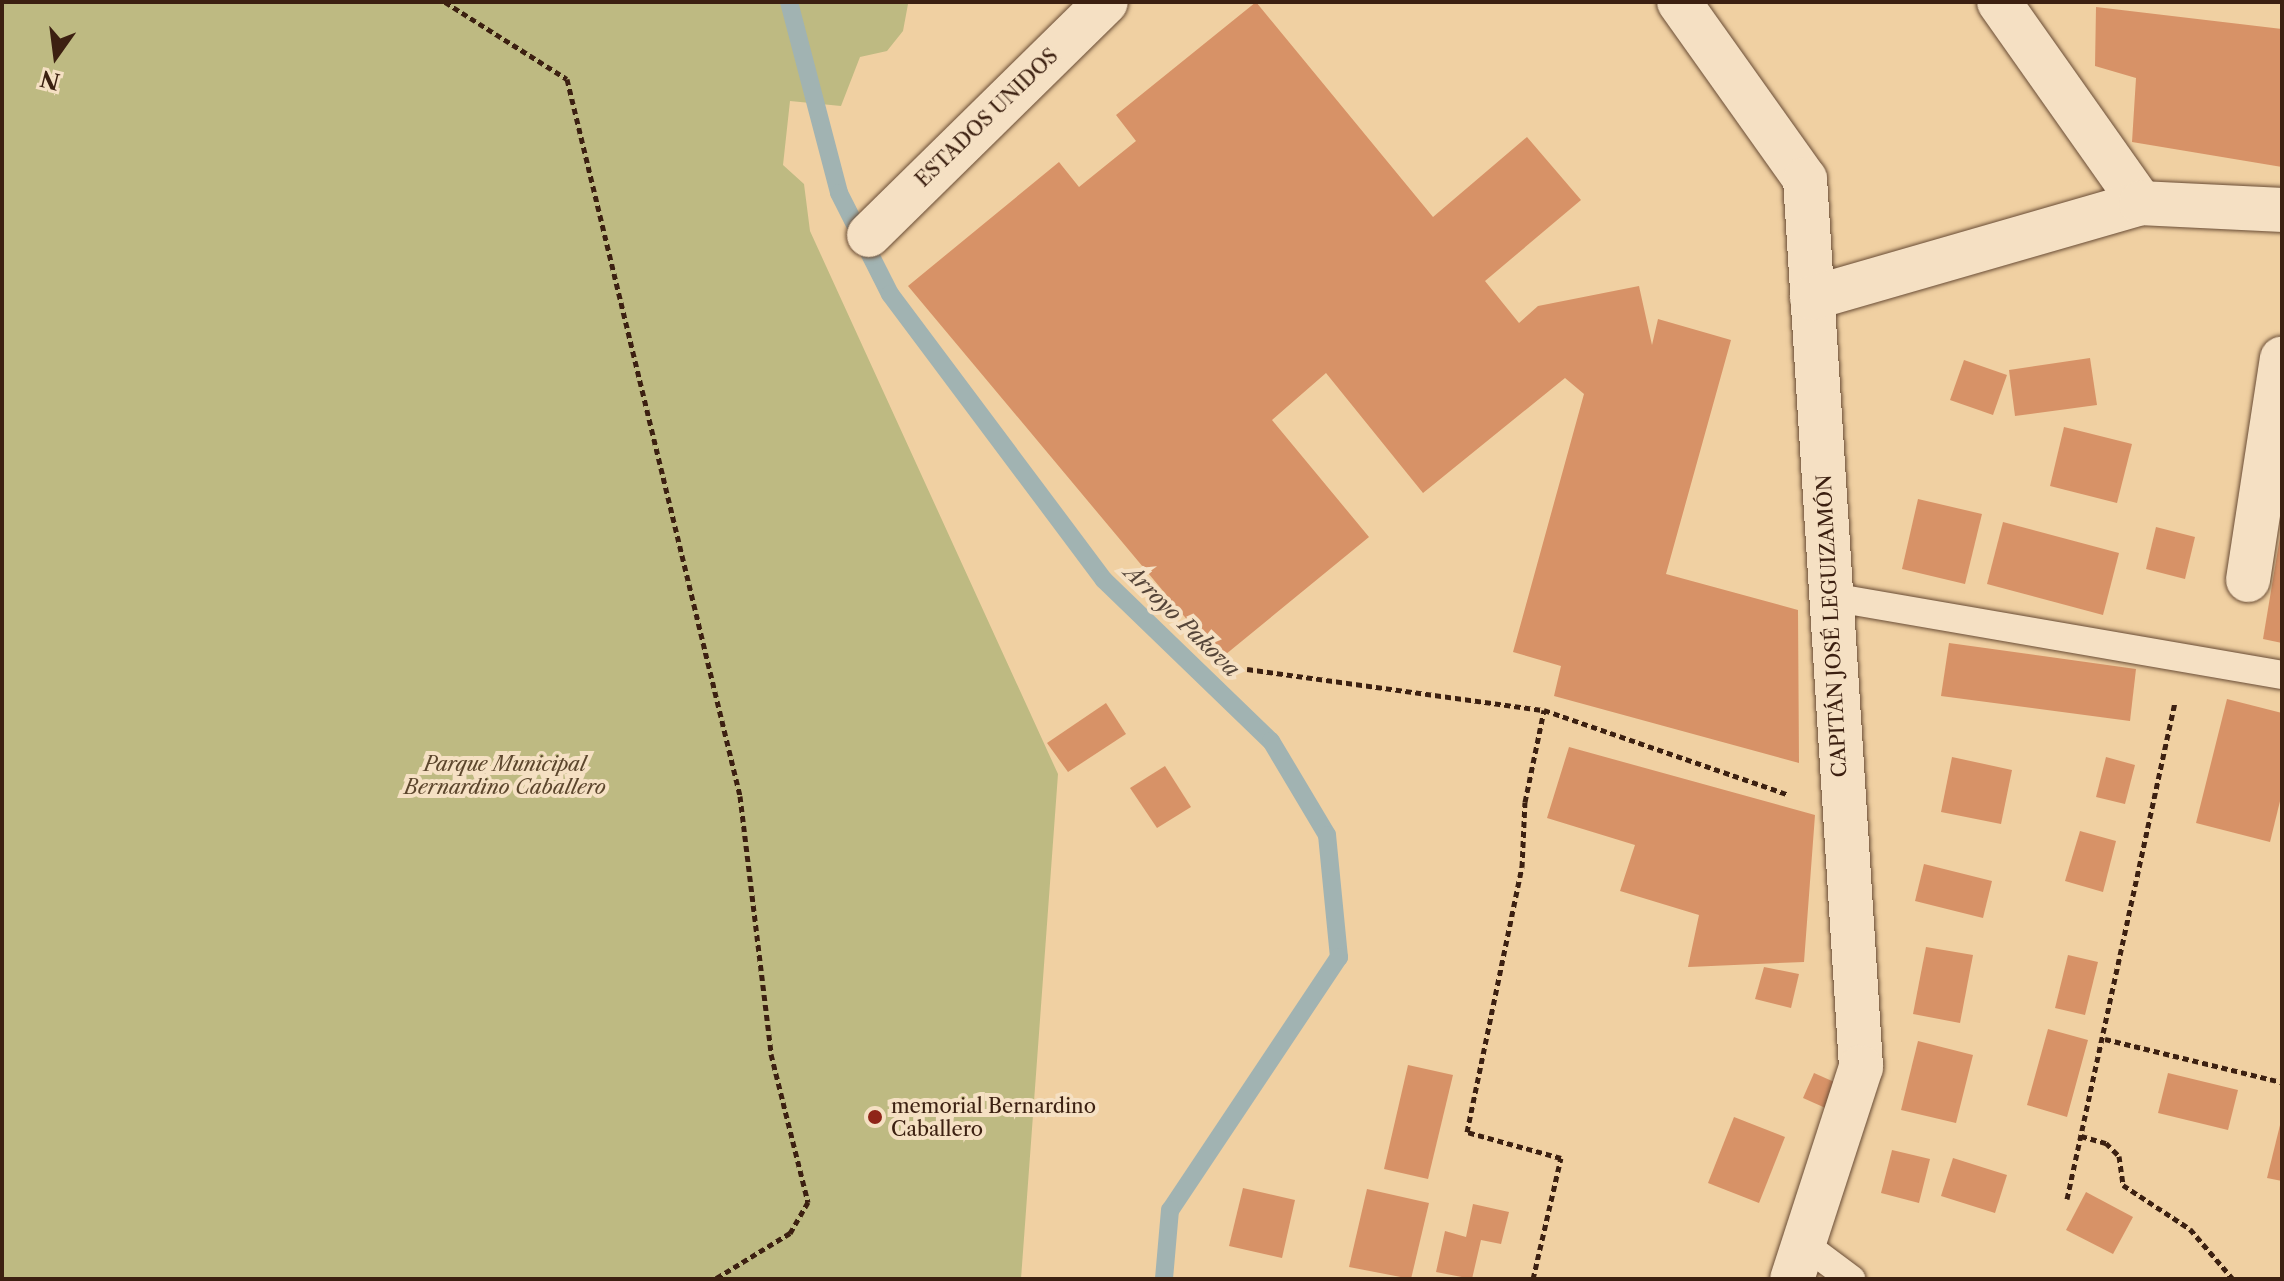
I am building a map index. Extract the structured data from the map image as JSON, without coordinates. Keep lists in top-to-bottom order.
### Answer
{
  "streets": {
    "street": ["ESTADOS UNIDOS", "CAPITÁN JOSÉ LEGUIZAMÓN"]
  },
  "water": ["Arroyo Pakova"],
  "parks": ["Parque Municipal Bernardino Caballero"],
  "places": ["memorial Bernardino Caballero"],
  "north": "bottom"
}
